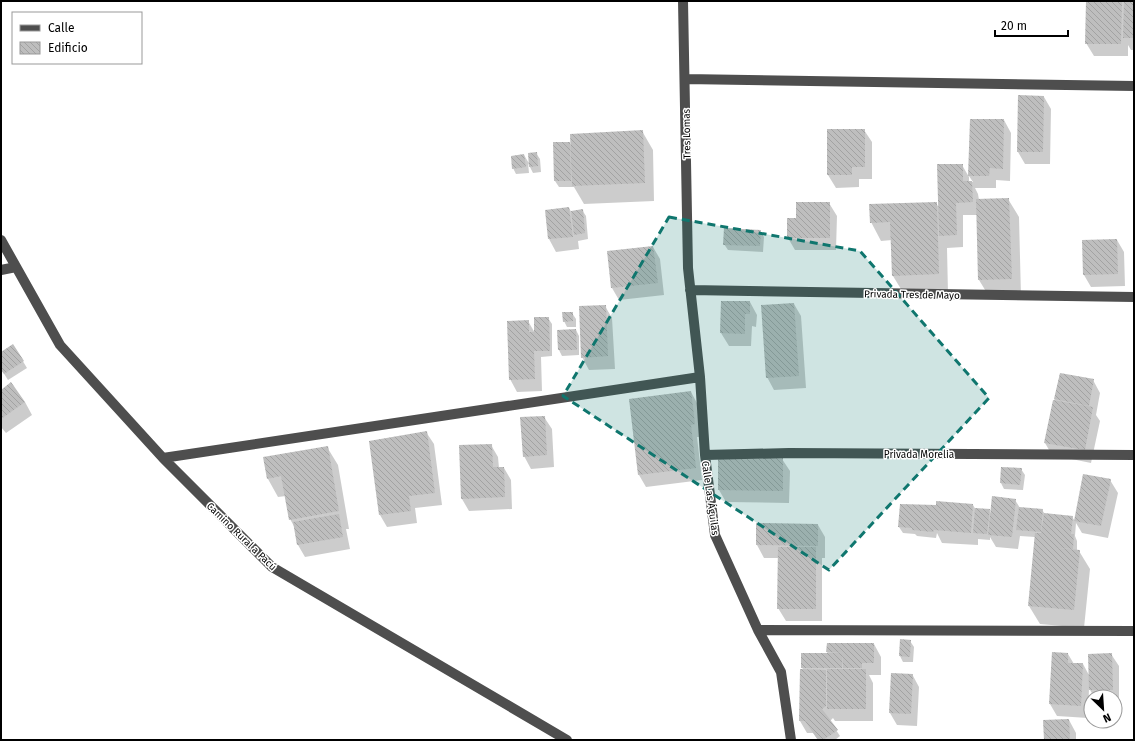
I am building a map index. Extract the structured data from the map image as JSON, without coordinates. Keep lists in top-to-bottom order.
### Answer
{
  "streets": {
    "street": [
      "Tres Lomas",
      "Privada Tres de Mayo",
      "Privada Morelia",
      "Calle Las Águilas",
      "Camino Rural a Pacú"
    ]
  },
  "crossings": [
    ["Tres Lomas", "Privada Tres de Mayo"],
    ["Tres Lomas", "Calle Las Águilas"],
    ["Privada Tres de Mayo", "Calle Las Águilas"],
    ["Privada Morelia", "Calle Las Águilas"]
  ],
  "legend": ["Calle", "Edificio"],
  "scale_bar": "20 m",
  "north": "bottom right"
}
